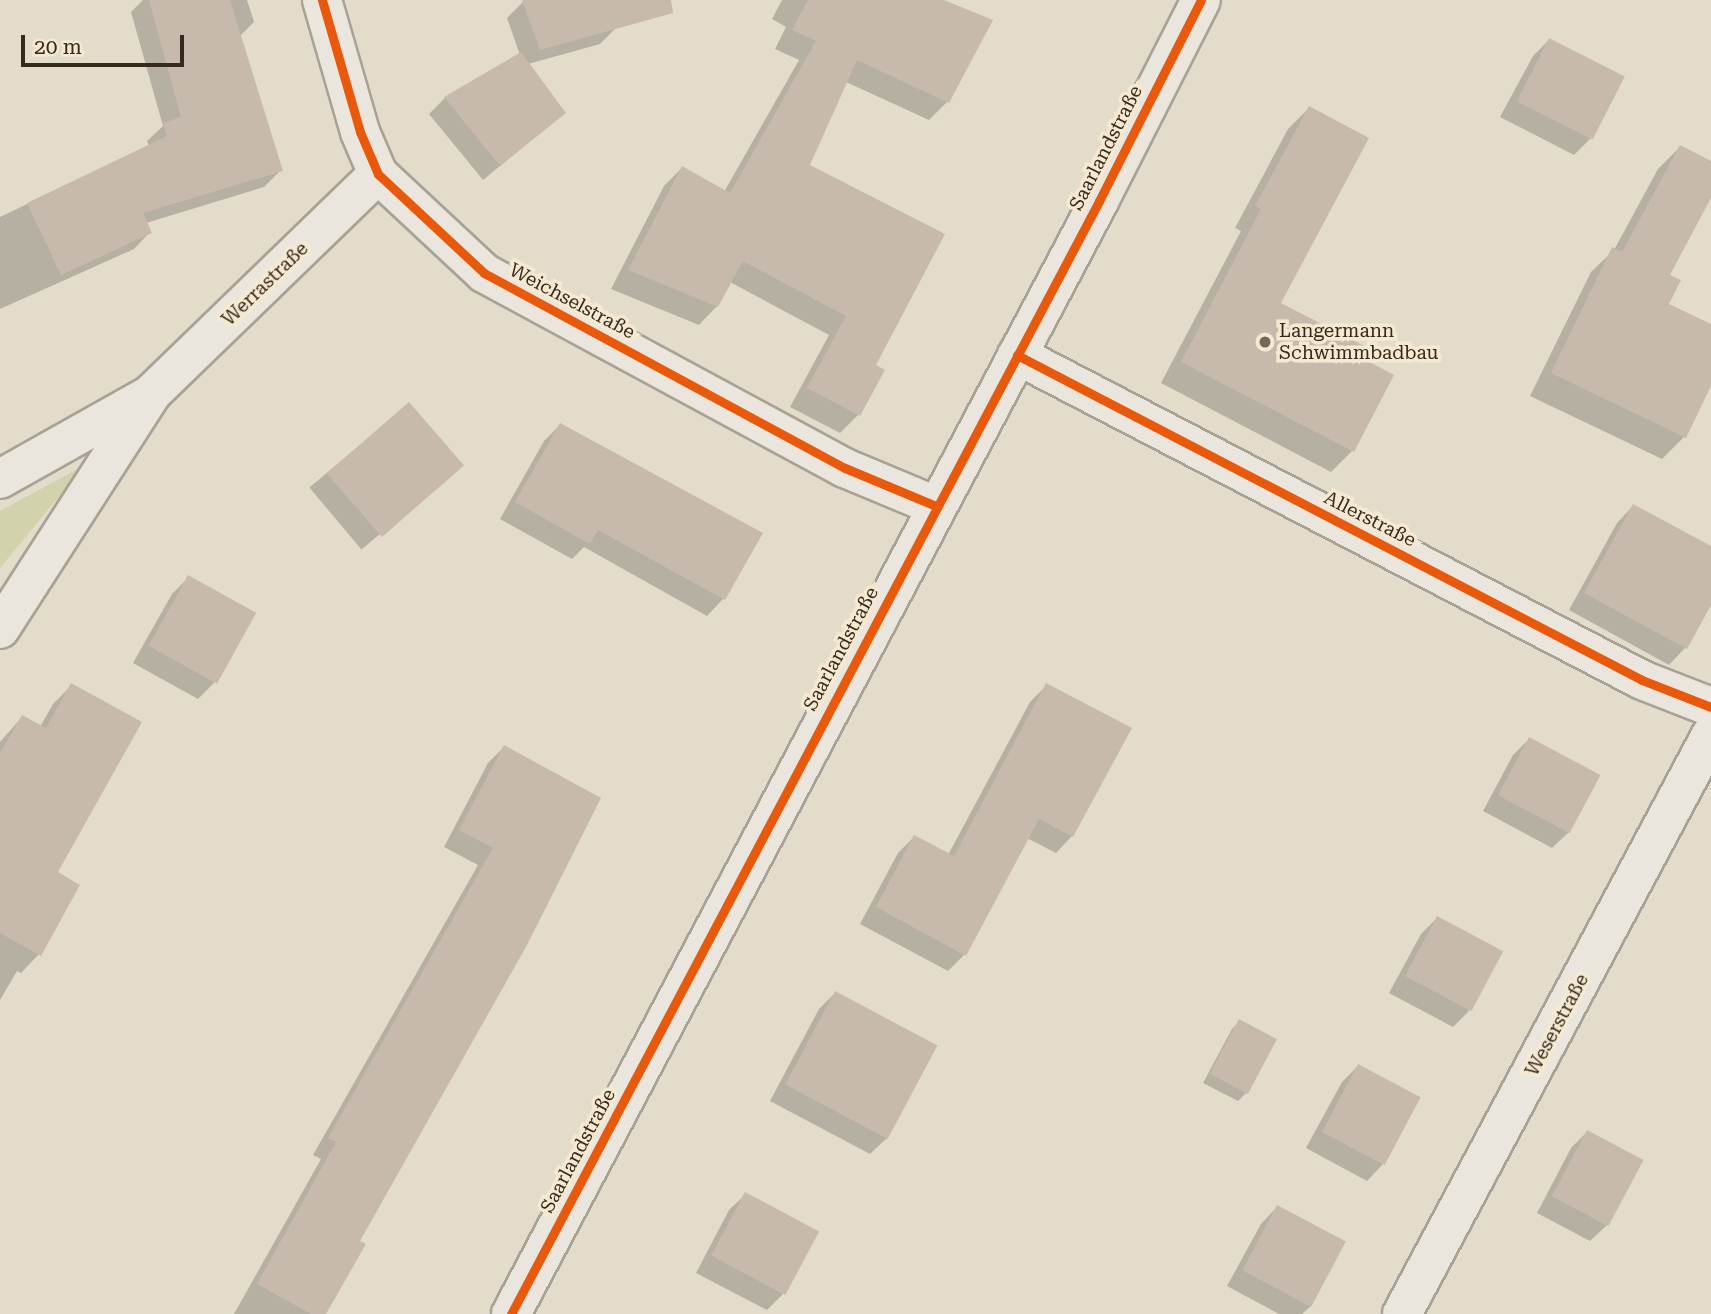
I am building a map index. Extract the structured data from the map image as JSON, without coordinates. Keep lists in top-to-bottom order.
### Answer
{
  "streets": {
    "street": [
      "Saarlandstraße",
      "Werrastraße",
      "Weichselstraße",
      "Allerstraße",
      "Weserstraße"
    ]
  },
  "crossings": [
    ["Saarlandstraße", "Weichselstraße"],
    ["Saarlandstraße", "Allerstraße"],
    ["Werrastraße", "Weichselstraße"]
  ],
  "places": ["Langermann Schwimmbadbau"],
  "scale_bar": "20 m"
}
